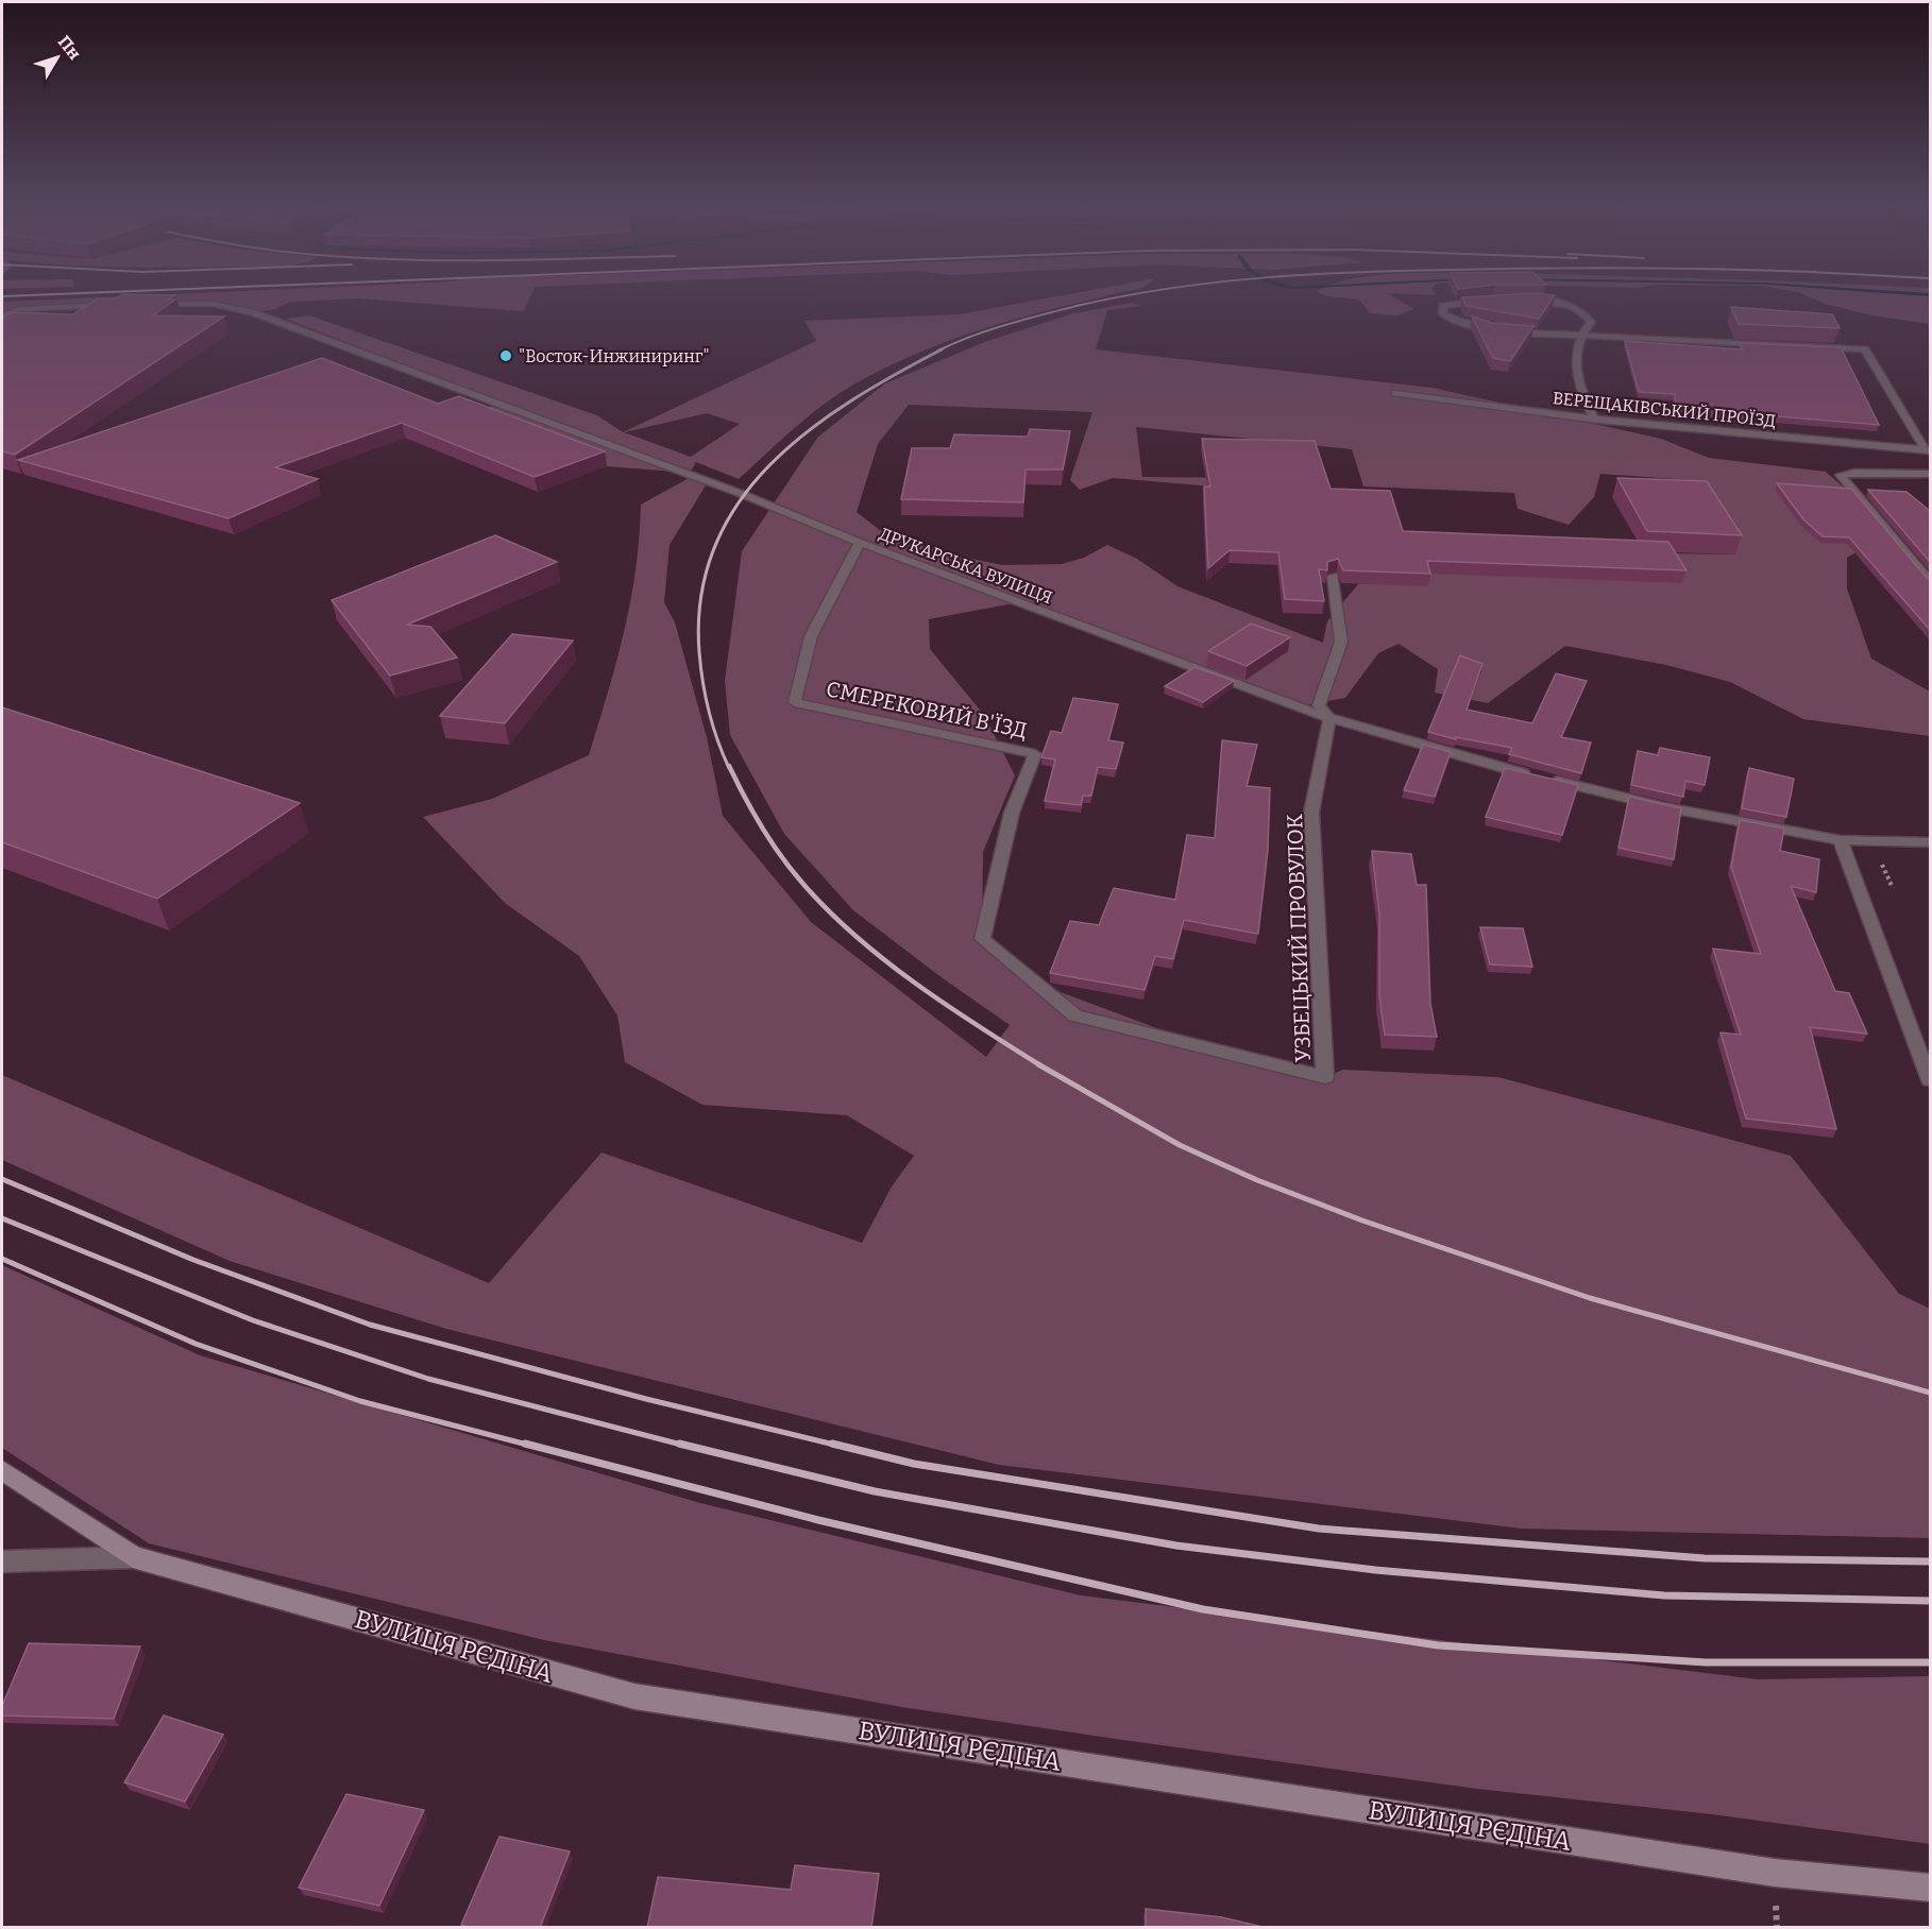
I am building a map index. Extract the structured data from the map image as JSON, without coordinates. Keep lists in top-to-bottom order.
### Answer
{
  "streets": {
    "main road": ["ВУЛИЦЯ РЄДІНА"],
    "street": [
      "ВЕРЕЩАКІВСЬКИЙ ПРОЇЗД",
      "ДРУКАРСЬКА ВУЛИЦЯ",
      "СМЕРЕКОВИЙ В'ЇЗД",
      "УЗБЕЦЬКИЙ ПРОВУЛОК"
    ]
  },
  "crossings": [
    ["ДРУКАРСЬКА ВУЛИЦЯ", "СМЕРЕКОВИЙ В'ЇЗД"],
    ["ДРУКАРСЬКА ВУЛИЦЯ", "УЗБЕЦЬКИЙ ПРОВУЛОК"],
    ["СМЕРЕКОВИЙ В'ЇЗД", "УЗБЕЦЬКИЙ ПРОВУЛОК"]
  ],
  "places": ["\"Восток-Инжиниринг\""],
  "north": "top right"
}
